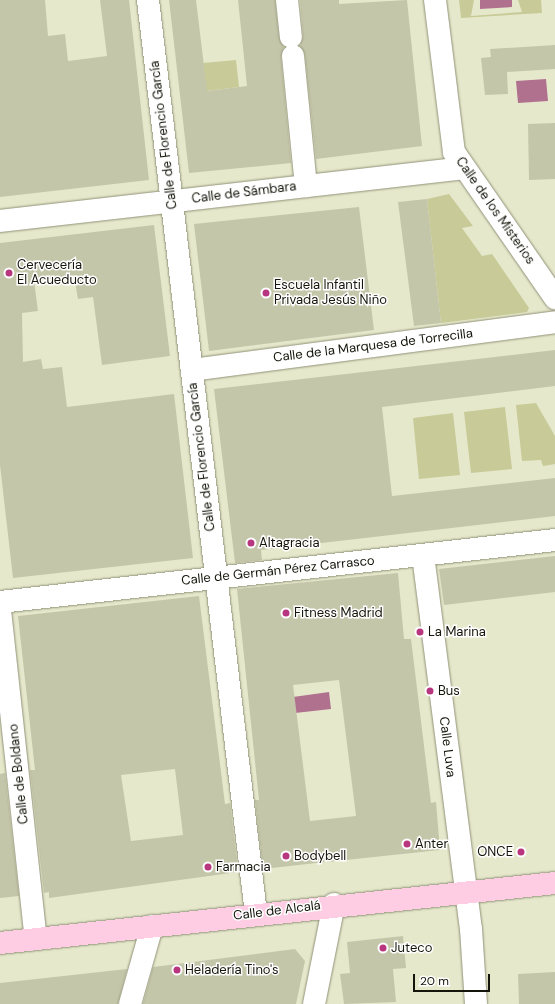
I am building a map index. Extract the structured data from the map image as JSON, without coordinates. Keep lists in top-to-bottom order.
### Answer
{
  "streets": {
    "main road": ["Calle de Alcalá"],
    "street": [
      "Calle de Florencio García",
      "Calle de Sámbara",
      "Calle de los Misterios",
      "Calle de la Marquesa de Torrecilla",
      "Calle de Germán Pérez Carrasco",
      "Calle Luva",
      "Calle de Boldano"
    ]
  },
  "crossings": [
    ["Calle de Florencio García", "Calle de Sámbara"],
    ["Calle de Florencio García", "Calle de la Marquesa de Torrecilla"],
    ["Calle de Florencio García", "Calle de Germán Pérez Carrasco"],
    ["Calle de Florencio García", "Calle de Alcalá"],
    ["Calle de Sámbara", "Calle de los Misterios"],
    ["Calle de Germán Pérez Carrasco", "Calle Luva"],
    ["Calle Luva", "Calle de Alcalá"],
    ["Calle de Boldano", "Calle de Alcalá"]
  ],
  "places": [
    "Cervecería El Acueducto",
    "Escuela Infantil Privada Jesús Niño",
    "Altagracia",
    "Fitness Madrid",
    "La Marina",
    "Bus",
    "Anter",
    "ONCE",
    "Bodybell",
    "Farmacia",
    "Juteco",
    "Heladería Tino's"
  ],
  "scale_bar": "20 m"
}
